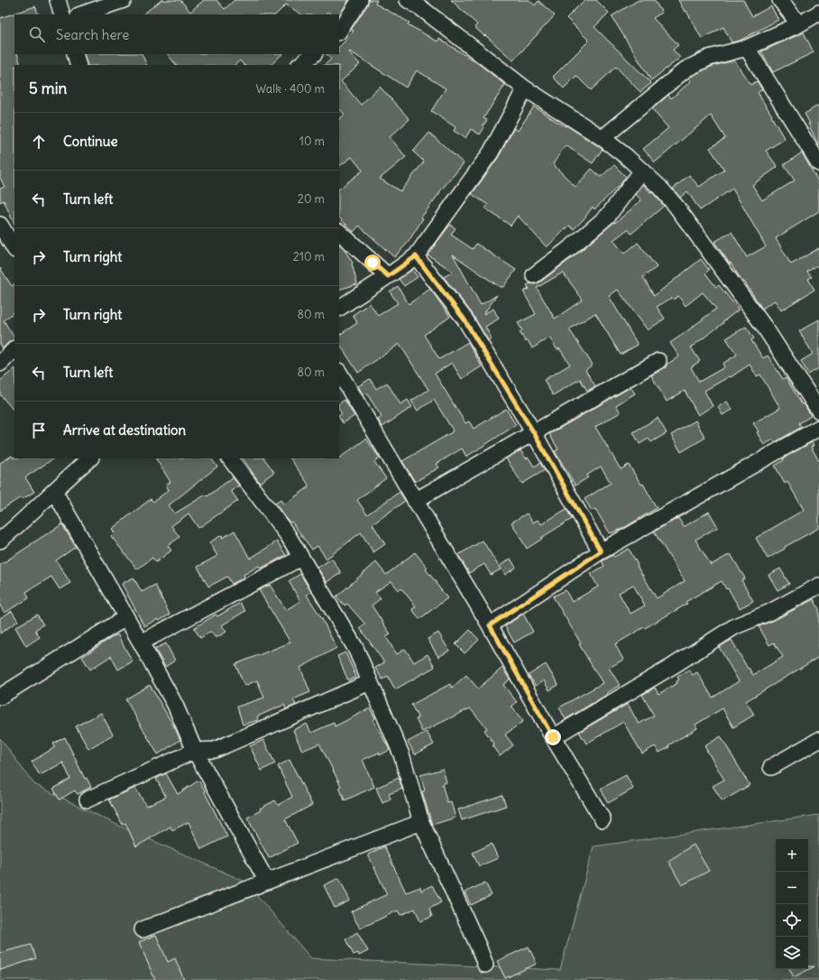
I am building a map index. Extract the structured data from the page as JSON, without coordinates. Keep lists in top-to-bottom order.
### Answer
{
  "page": {
    "search": "Search here",
    "heading": ["5 min", "Walk · 400 m"],
    "list": [
      ["Continue", "10 m"],
      ["Turn left", "20 m"],
      ["Turn right", "210 m"],
      ["Turn right", "80 m"],
      ["Turn left", "80 m"],
      "Arrive at destination"
    ],
    "map_buttons": ["+", "−"]
  }
}
